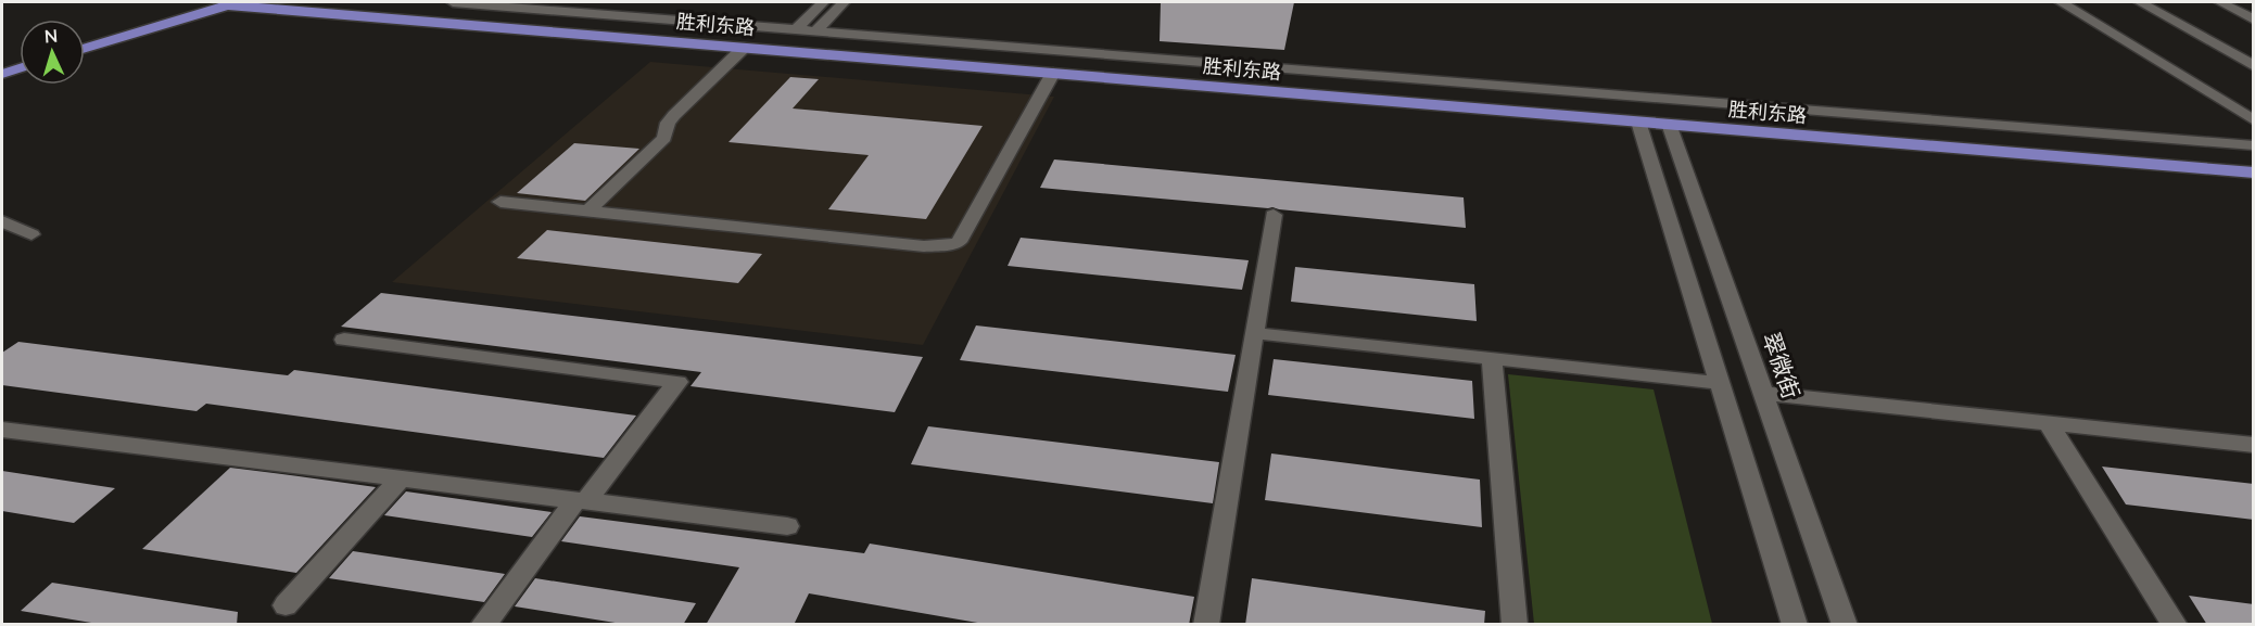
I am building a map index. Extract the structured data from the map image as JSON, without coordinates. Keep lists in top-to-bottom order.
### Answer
{
  "streets": {
    "main road": ["胜利东路"],
    "street": ["翠微街"]
  },
  "crossings": [
    ["胜利东路", "翠微街"]
  ],
  "north": "top"
}
